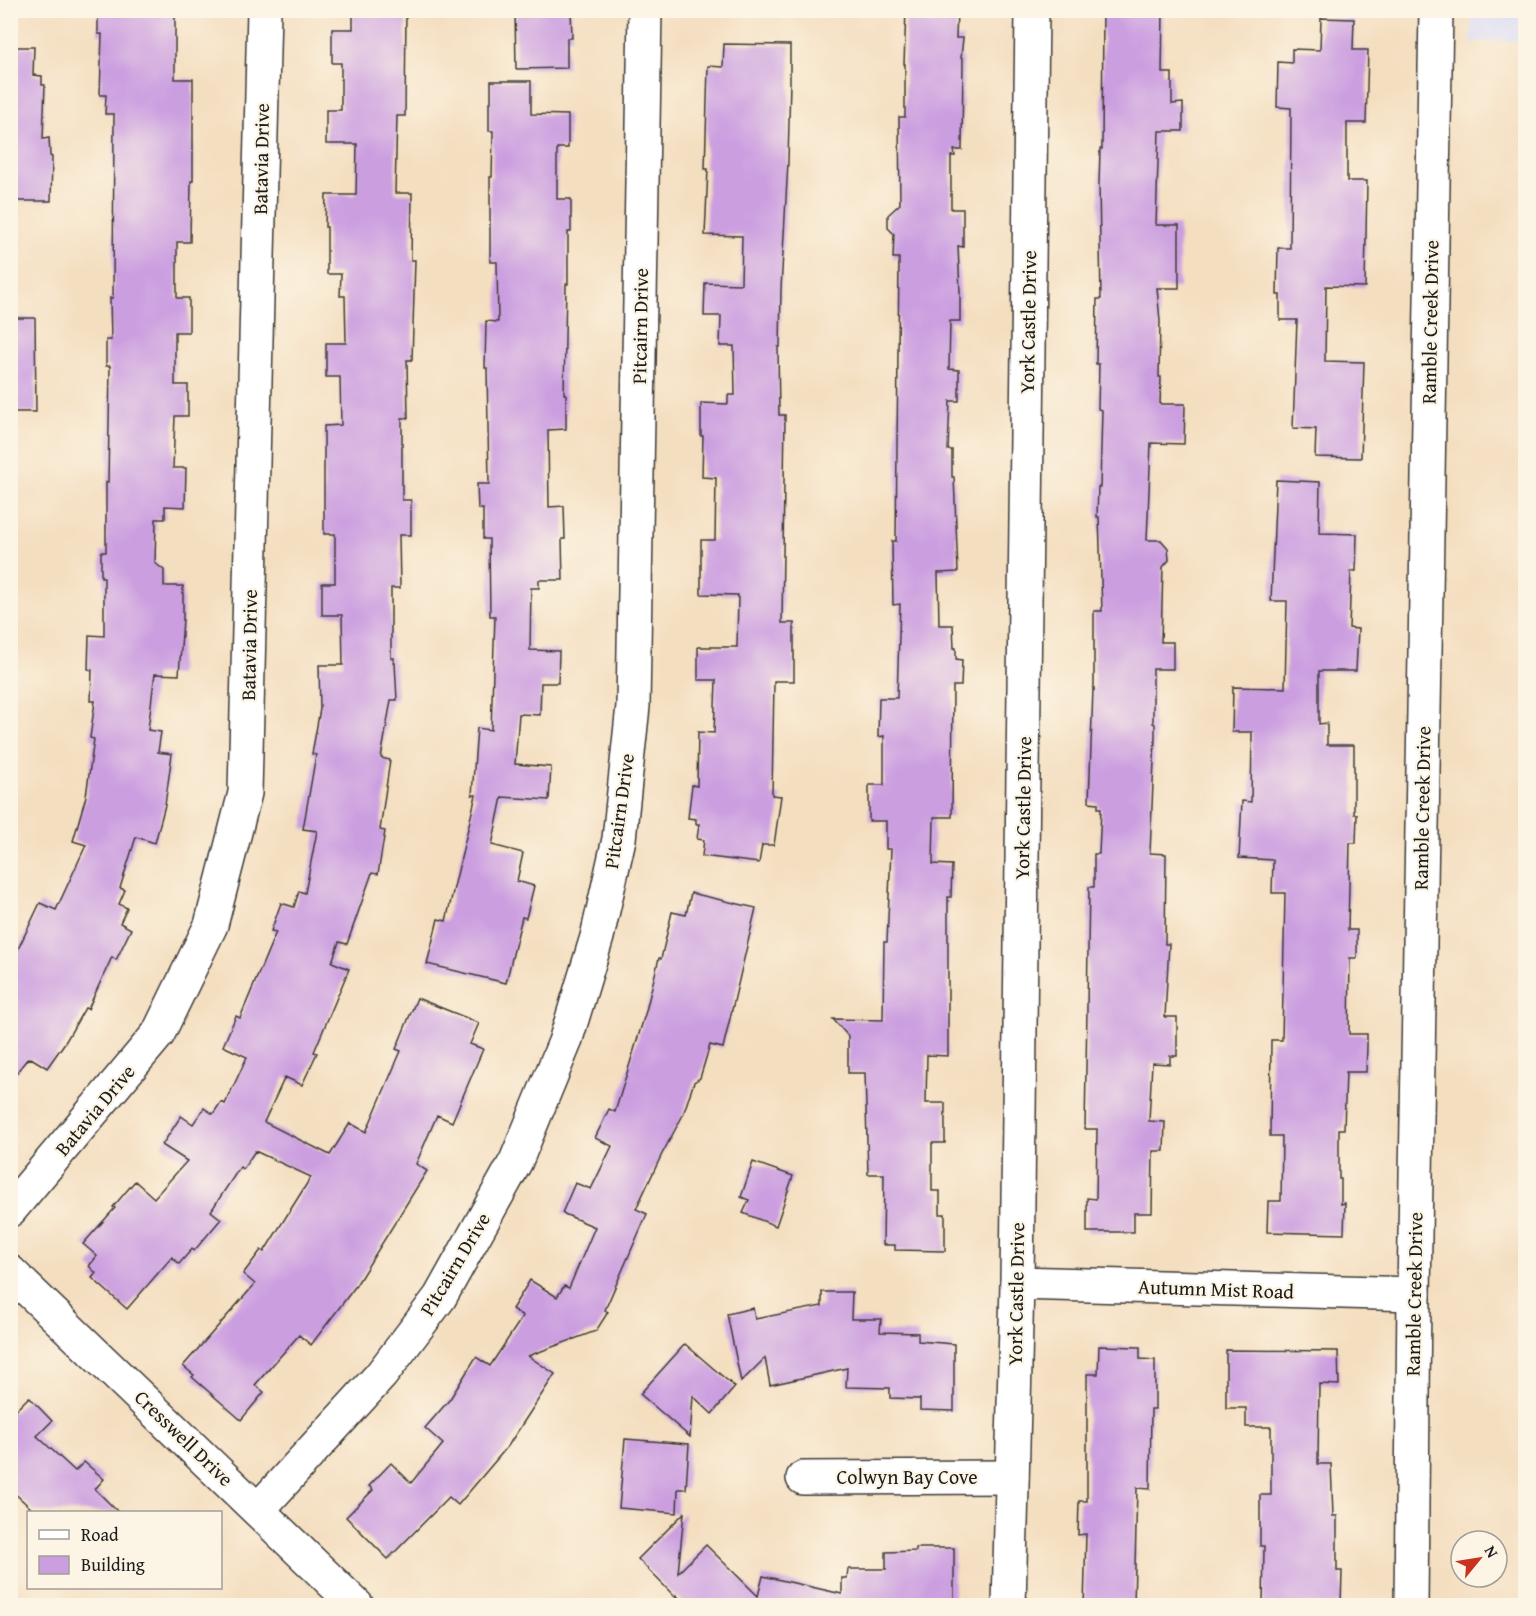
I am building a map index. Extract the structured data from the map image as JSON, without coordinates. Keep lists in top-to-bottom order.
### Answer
{
  "streets": {
    "street": [
      "Batavia Drive",
      "York Castle Drive",
      "Ramble Creek Drive",
      "Pitcairn Drive",
      "Autumn Mist Road",
      "Cresswell Drive",
      "Colwyn Bay Cove"
    ]
  },
  "crossings": [
    ["York Castle Drive", "Autumn Mist Road"],
    ["York Castle Drive", "Colwyn Bay Cove"],
    ["Ramble Creek Drive", "Autumn Mist Road"],
    ["Pitcairn Drive", "Cresswell Drive"]
  ],
  "legend": ["Road", "Building"],
  "north": "top right"
}
